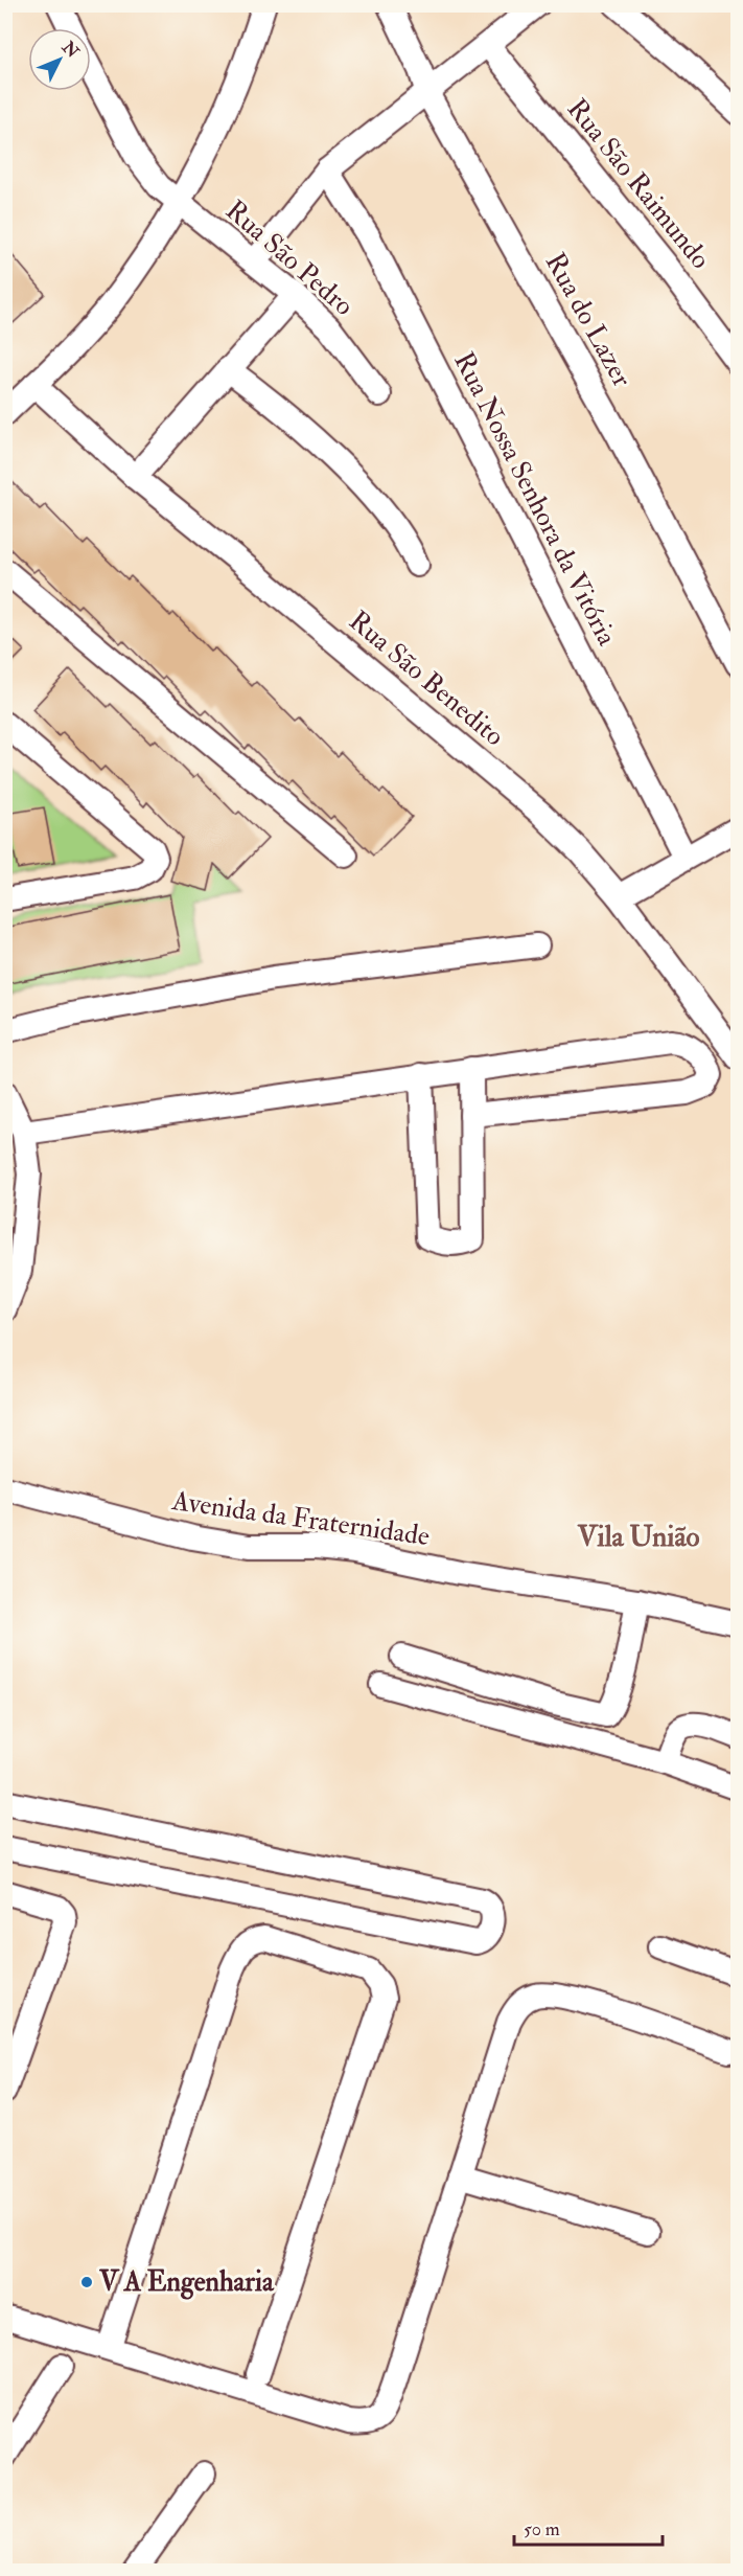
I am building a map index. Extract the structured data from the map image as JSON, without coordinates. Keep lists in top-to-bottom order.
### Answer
{
  "streets": {
    "street": [
      "Rua São Raimundo",
      "Rua São Pedro",
      "Rua do Lazer",
      "Rua Nossa Senhora da Vitória",
      "Rua São Benedito",
      "Avenida da Fraternidade"
    ]
  },
  "districts": ["Vila União"],
  "places": ["V A Engenharia"],
  "scale_bar": "50 m",
  "north": "top right"
}
